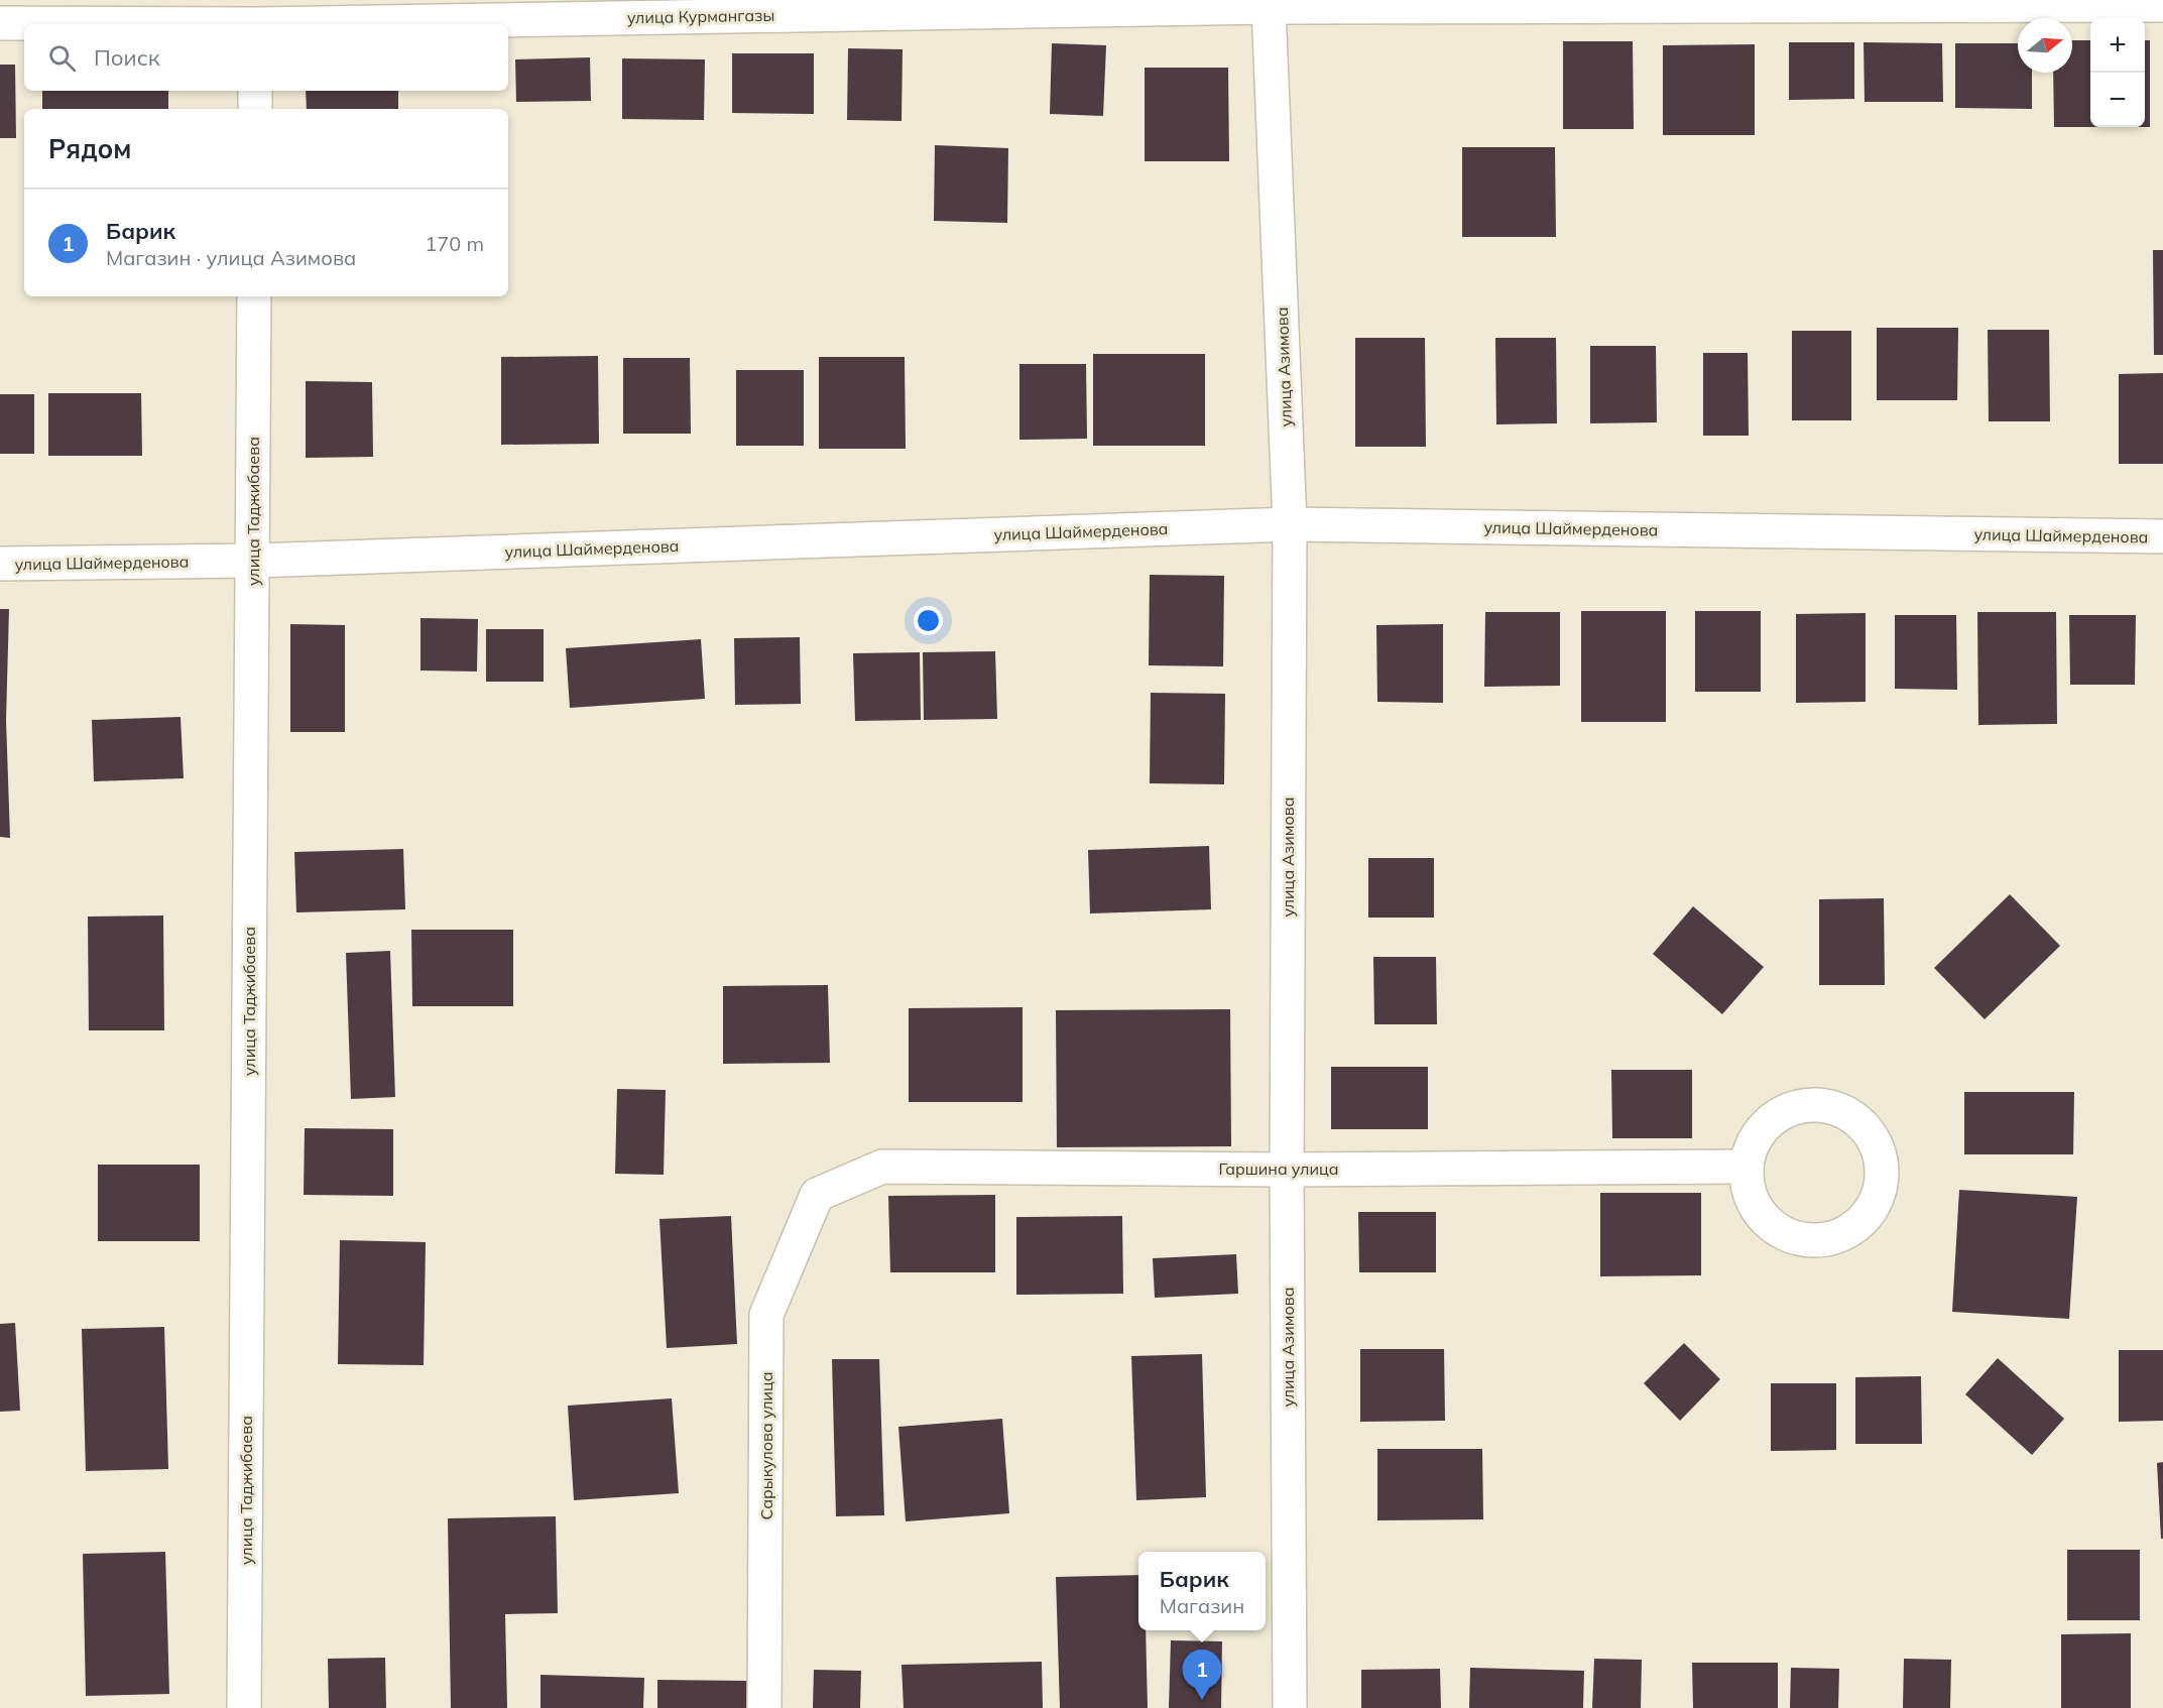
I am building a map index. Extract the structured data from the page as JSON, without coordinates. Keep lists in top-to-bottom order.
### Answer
{
  "streets": {
    "street": [
      "улица Курмангазы",
      "улица Азимова",
      "улица Таджибаева",
      "улица Шаймерденова",
      "Гаршина улица",
      "Сарыкулова улица"
    ]
  },
  "crossings": [
    ["улица Курмангазы", "улица Азимова"],
    ["улица Азимова", "улица Шаймерденова"],
    ["улица Азимова", "Гаршина улица"],
    ["улица Таджибаева", "улица Шаймерденова"],
    ["Гаршина улица", "Сарыкулова улица"]
  ],
  "north": "right",
  "page": {
    "map_buttons": ["+", "−"],
    "search": "Поиск",
    "heading": "Рядом",
    "list": [
      {
        "mark": "1",
        "name": "Барик",
        "note": "Магазин · улица Азимова",
        "value": "170 m"
      }
    ],
    "popup": ["Барик", "Магазин"],
    "pins": "1"
  }
}
